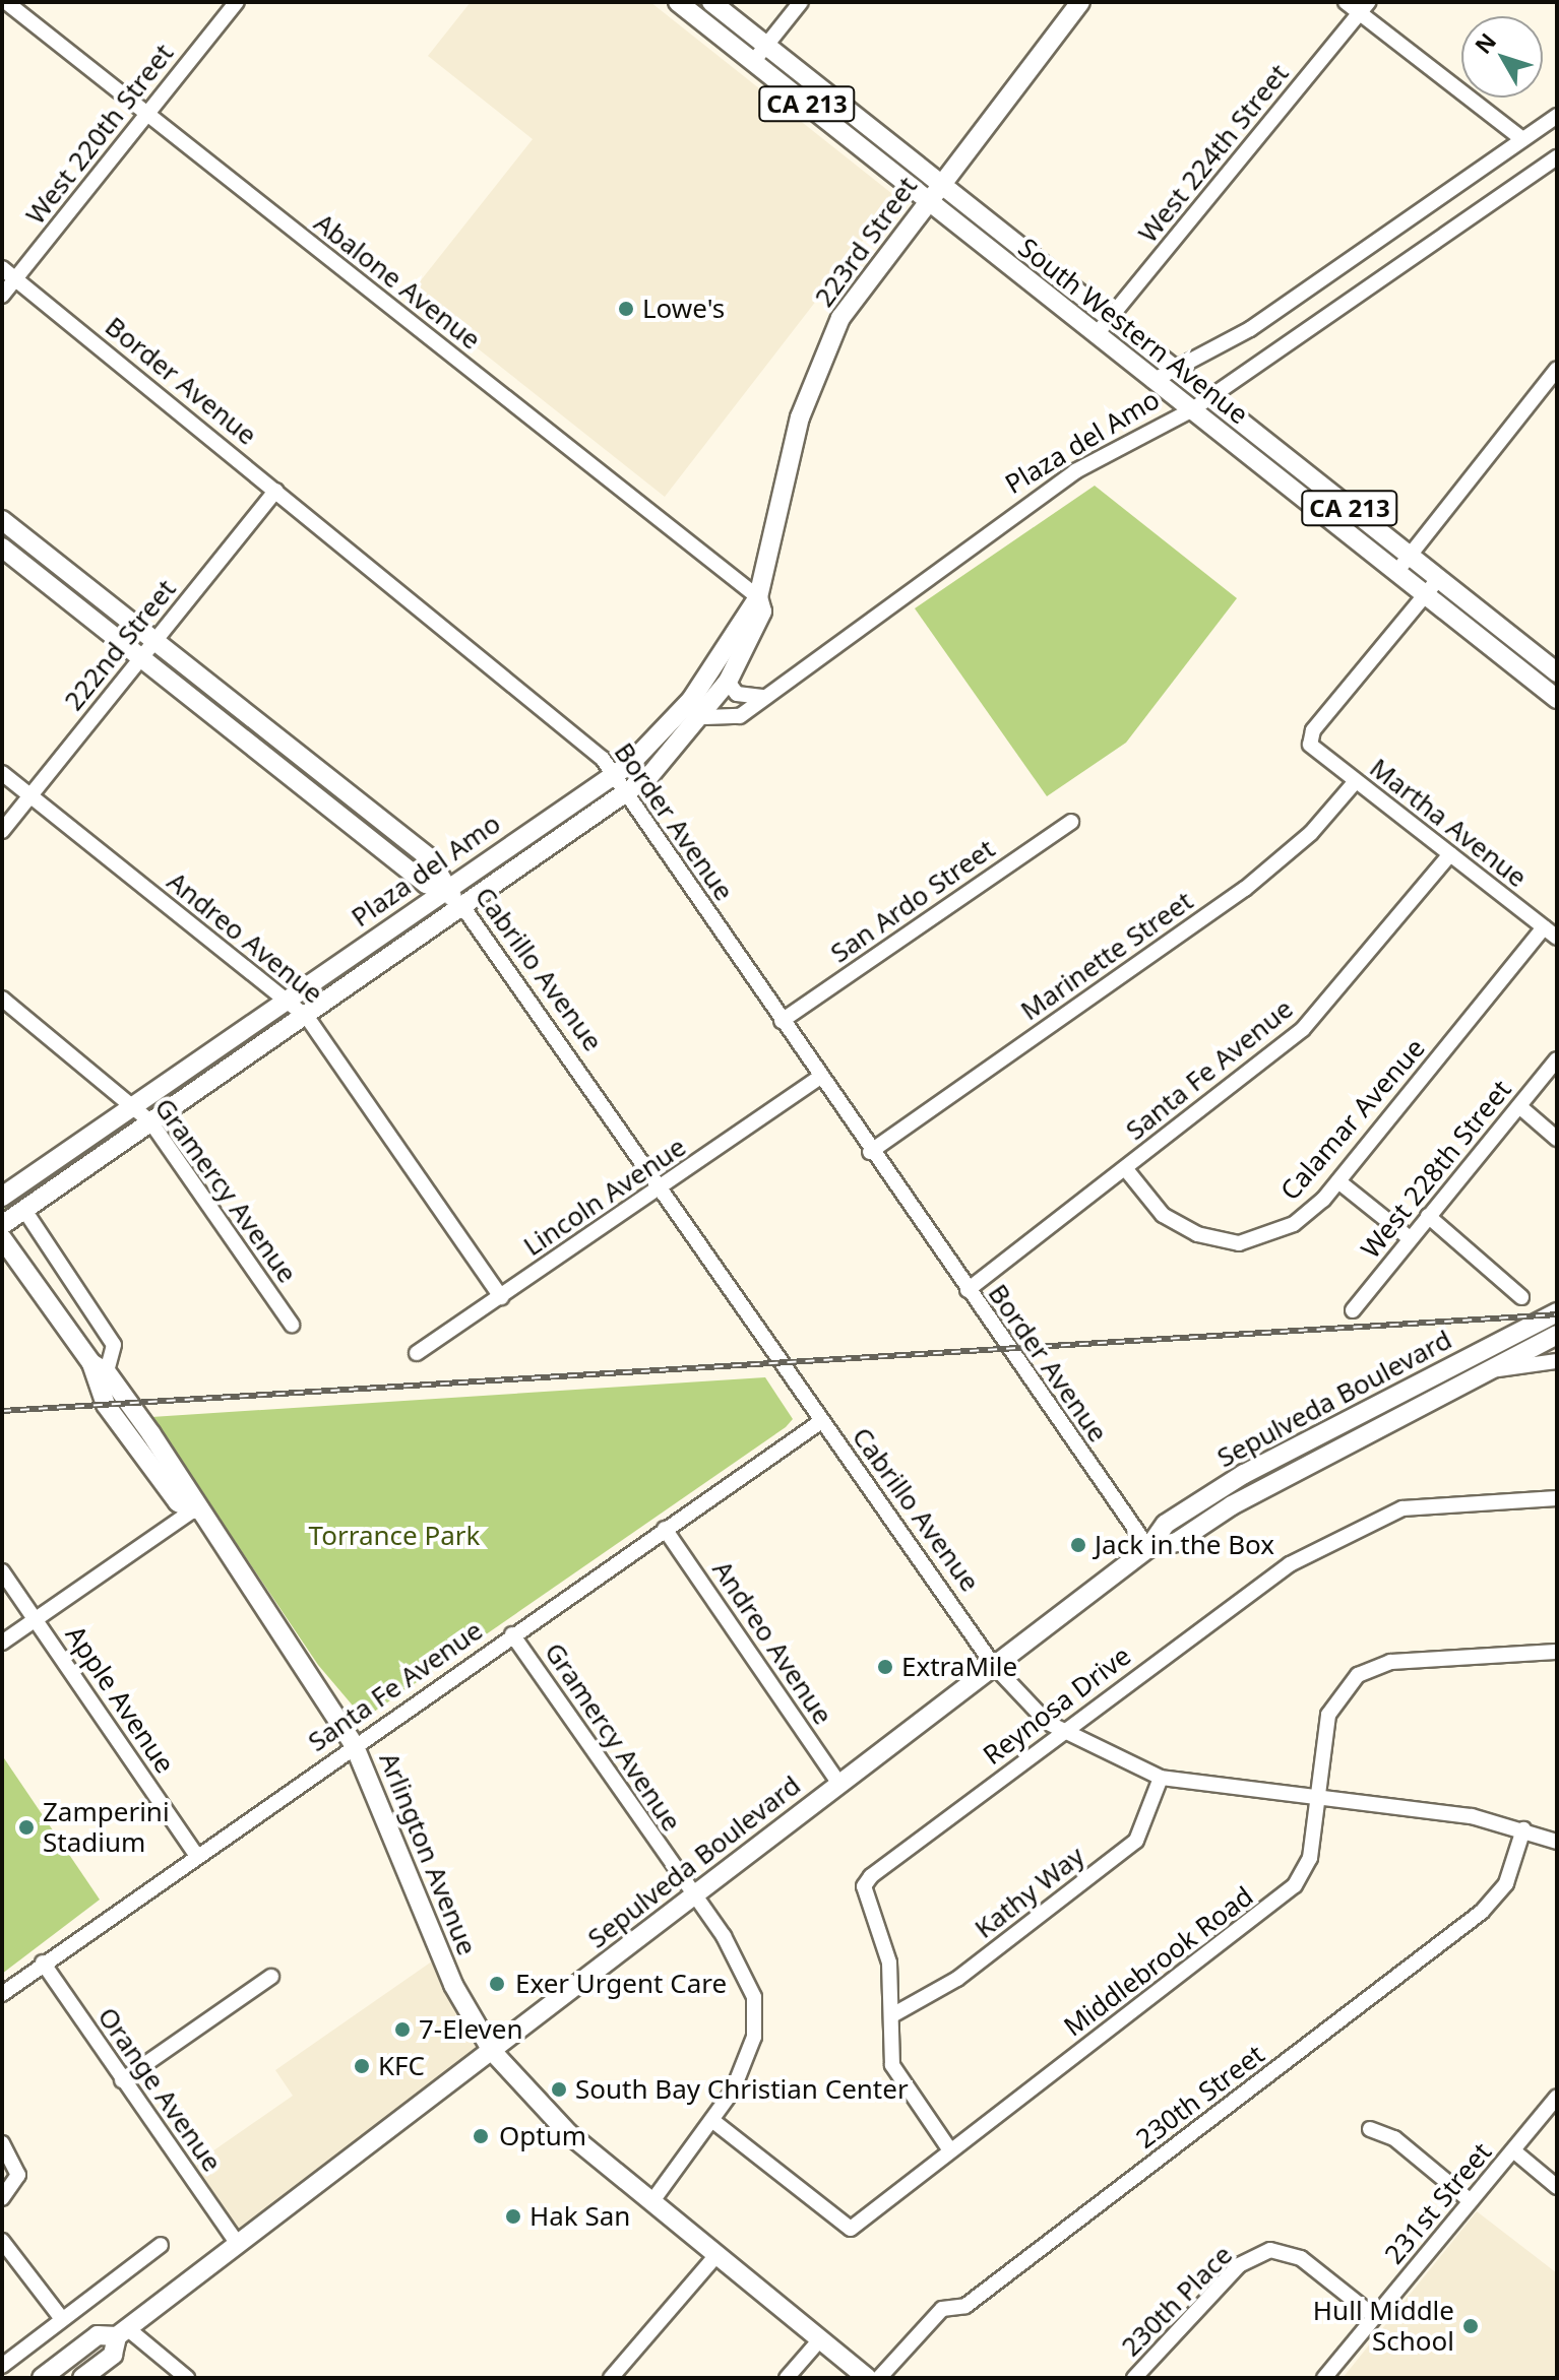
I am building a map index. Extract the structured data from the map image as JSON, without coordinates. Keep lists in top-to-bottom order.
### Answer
{
  "streets": {
    "main road": [
      "CA 213",
      "223rd Street",
      "South Western Avenue",
      "Plaza del Amo",
      "Cabrillo Avenue",
      "Sepulveda Boulevard",
      "Arlington Avenue"
    ],
    "street": [
      "West 220th Street",
      "West 224th Street",
      "Abalone Avenue",
      "Border Avenue",
      "222nd Street",
      "Martha Avenue",
      "San Ardo Street",
      "Andreo Avenue",
      "Marinette Street",
      "Santa Fe Avenue",
      "Calamar Avenue",
      "West 228th Street",
      "Gramercy Avenue",
      "Lincoln Avenue",
      "Apple Avenue",
      "Reynosa Drive",
      "Kathy Way",
      "Middlebrook Road",
      "Orange Avenue",
      "230th Street",
      "231st Street",
      "230th Place"
    ]
  },
  "crossings": [
    ["West 220th Street", "Abalone Avenue"],
    ["West 220th Street", "Border Avenue"],
    ["West 224th Street", "South Western Avenue"],
    ["223rd Street", "Abalone Avenue"],
    ["223rd Street", "South Western Avenue"],
    ["223rd Street", "Plaza del Amo"],
    ["Abalone Avenue", "Plaza del Amo"],
    ["South Western Avenue", "Plaza del Amo"],
    ["South Western Avenue", "Martha Avenue"],
    ["Border Avenue", "Plaza del Amo"],
    ["Border Avenue", "222nd Street"],
    ["Border Avenue", "San Ardo Street"],
    ["Border Avenue", "Marinette Street"],
    ["Border Avenue", "Santa Fe Avenue"],
    ["Border Avenue", "Lincoln Avenue"],
    ["Border Avenue", "Sepulveda Boulevard"],
    ["Plaza del Amo", "Andreo Avenue"],
    ["Plaza del Amo", "Cabrillo Avenue"],
    ["Plaza del Amo", "Gramercy Avenue"],
    ["Plaza del Amo", "Arlington Avenue"],
    ["222nd Street", "Andreo Avenue"],
    ["222nd Street", "Cabrillo Avenue"],
    ["Martha Avenue", "Marinette Street"],
    ["Martha Avenue", "Santa Fe Avenue"],
    ["Martha Avenue", "Calamar Avenue"],
    ["Andreo Avenue", "Santa Fe Avenue"],
    ["Andreo Avenue", "Lincoln Avenue"],
    ["Andreo Avenue", "Sepulveda Boulevard"],
    ["Cabrillo Avenue", "Santa Fe Avenue"],
    ["Cabrillo Avenue", "Lincoln Avenue"],
    ["Cabrillo Avenue", "Sepulveda Boulevard"],
    ["Cabrillo Avenue", "Reynosa Drive"],
    ["Cabrillo Avenue", "Kathy Way"],
    ["Cabrillo Avenue", "Middlebrook Road"],
    ["Cabrillo Avenue", "230th Street"],
    ["Santa Fe Avenue", "Calamar Avenue"],
    ["Santa Fe Avenue", "Gramercy Avenue"],
    ["Santa Fe Avenue", "Apple Avenue"],
    ["Santa Fe Avenue", "Arlington Avenue"],
    ["Santa Fe Avenue", "Orange Avenue"],
    ["Gramercy Avenue", "Sepulveda Boulevard"],
    ["Gramercy Avenue", "Arlington Avenue"],
    ["Gramercy Avenue", "Middlebrook Road"],
    ["Sepulveda Boulevard", "Arlington Avenue"],
    ["Sepulveda Boulevard", "Orange Avenue"],
    ["Reynosa Drive", "Kathy Way"],
    ["Reynosa Drive", "Middlebrook Road"],
    ["231st Street", "230th Place"]
  ],
  "parks": ["Torrance Park"],
  "places": [
    "Lowe's",
    "Jack in the Box",
    "ExtraMile",
    "Zamperini Stadium",
    "Exer Urgent Care",
    "7-Eleven",
    "KFC",
    "South Bay Christian Center",
    "Optum",
    "Hak San",
    "Hull Middle School"
  ],
  "north": "top left"
}
